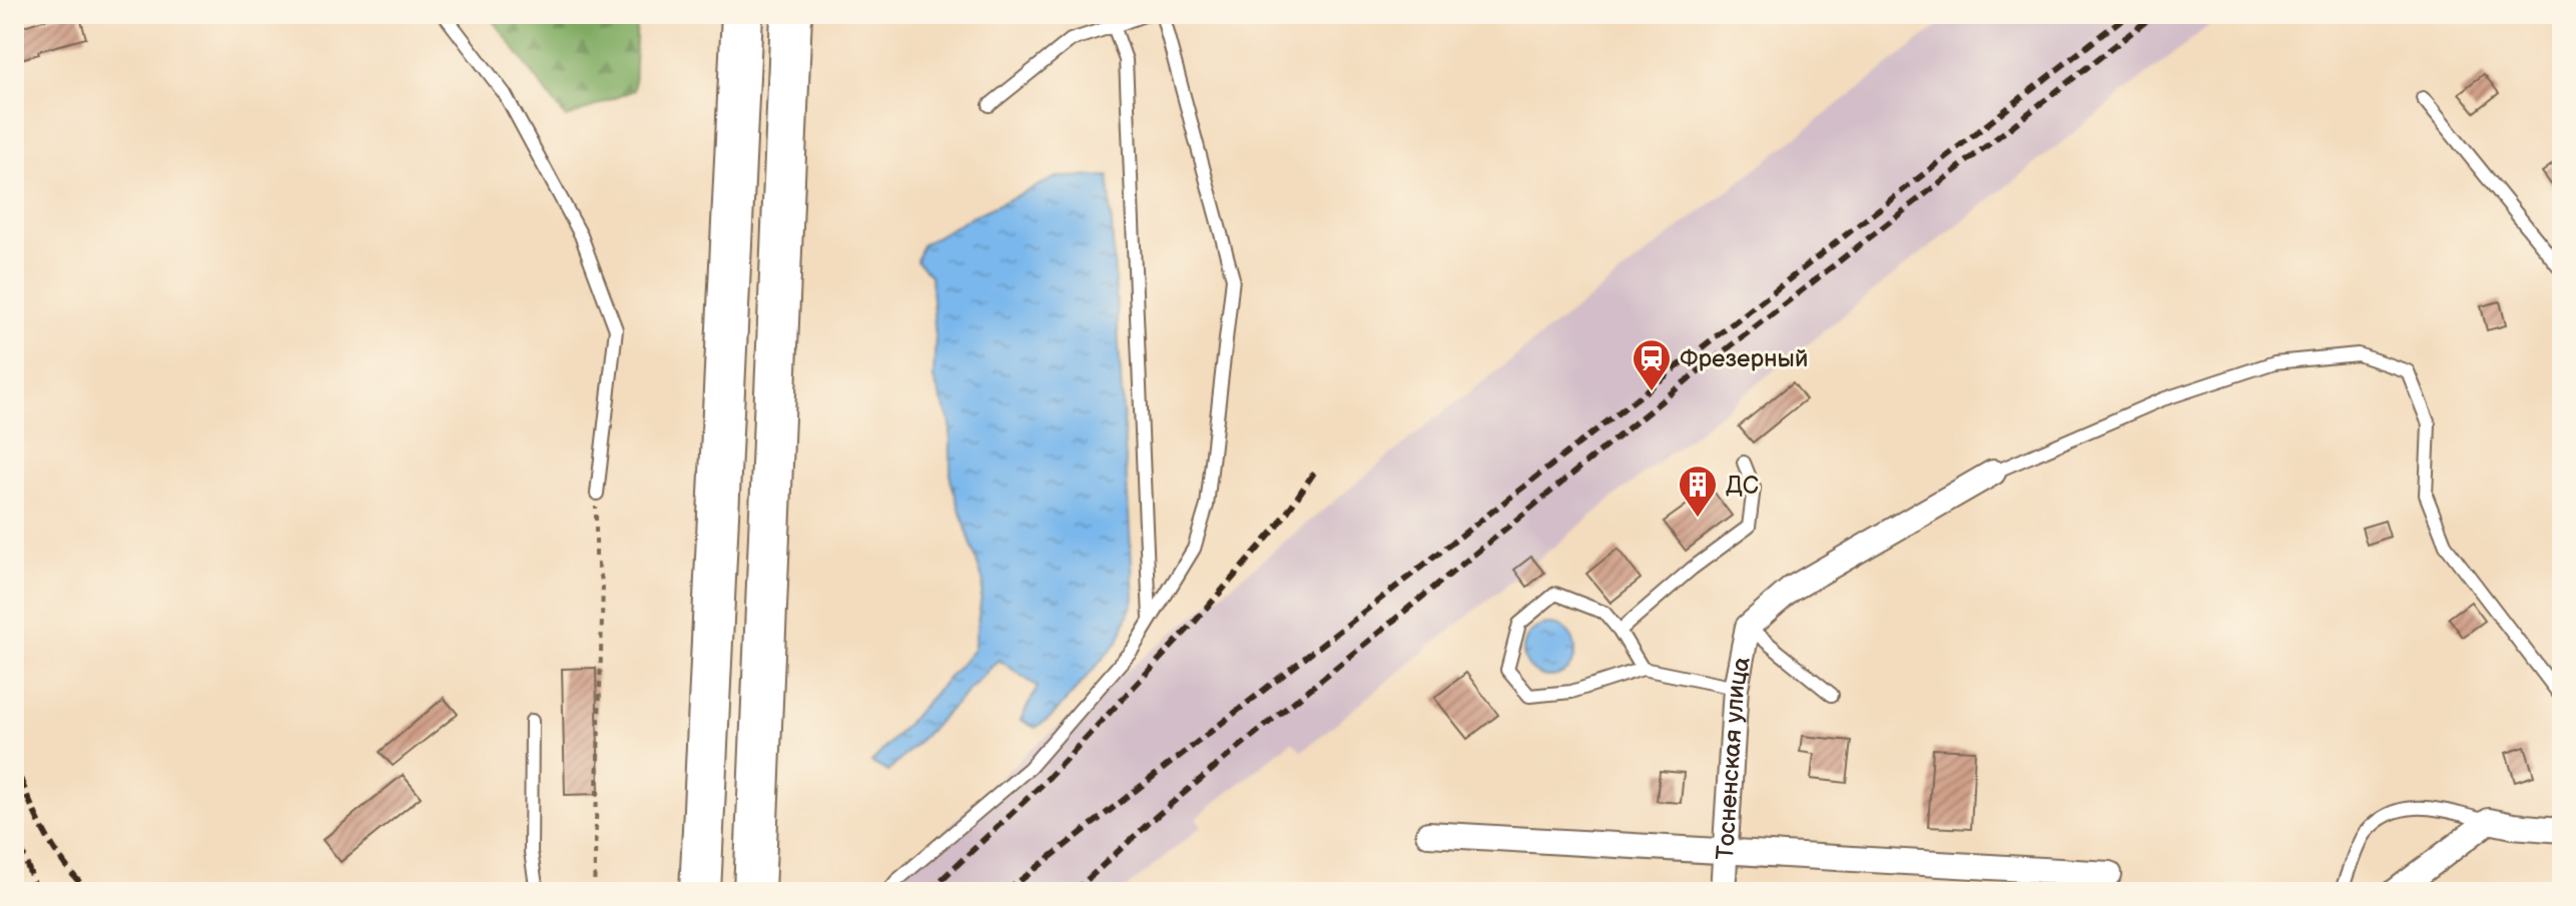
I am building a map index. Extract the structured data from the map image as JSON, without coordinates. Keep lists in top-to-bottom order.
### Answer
{
  "streets": {
    "street": ["Тосненская улица"]
  },
  "places": {
    "station": ["Фрезерный"],
    "building": ["ДС"]
  }
}
